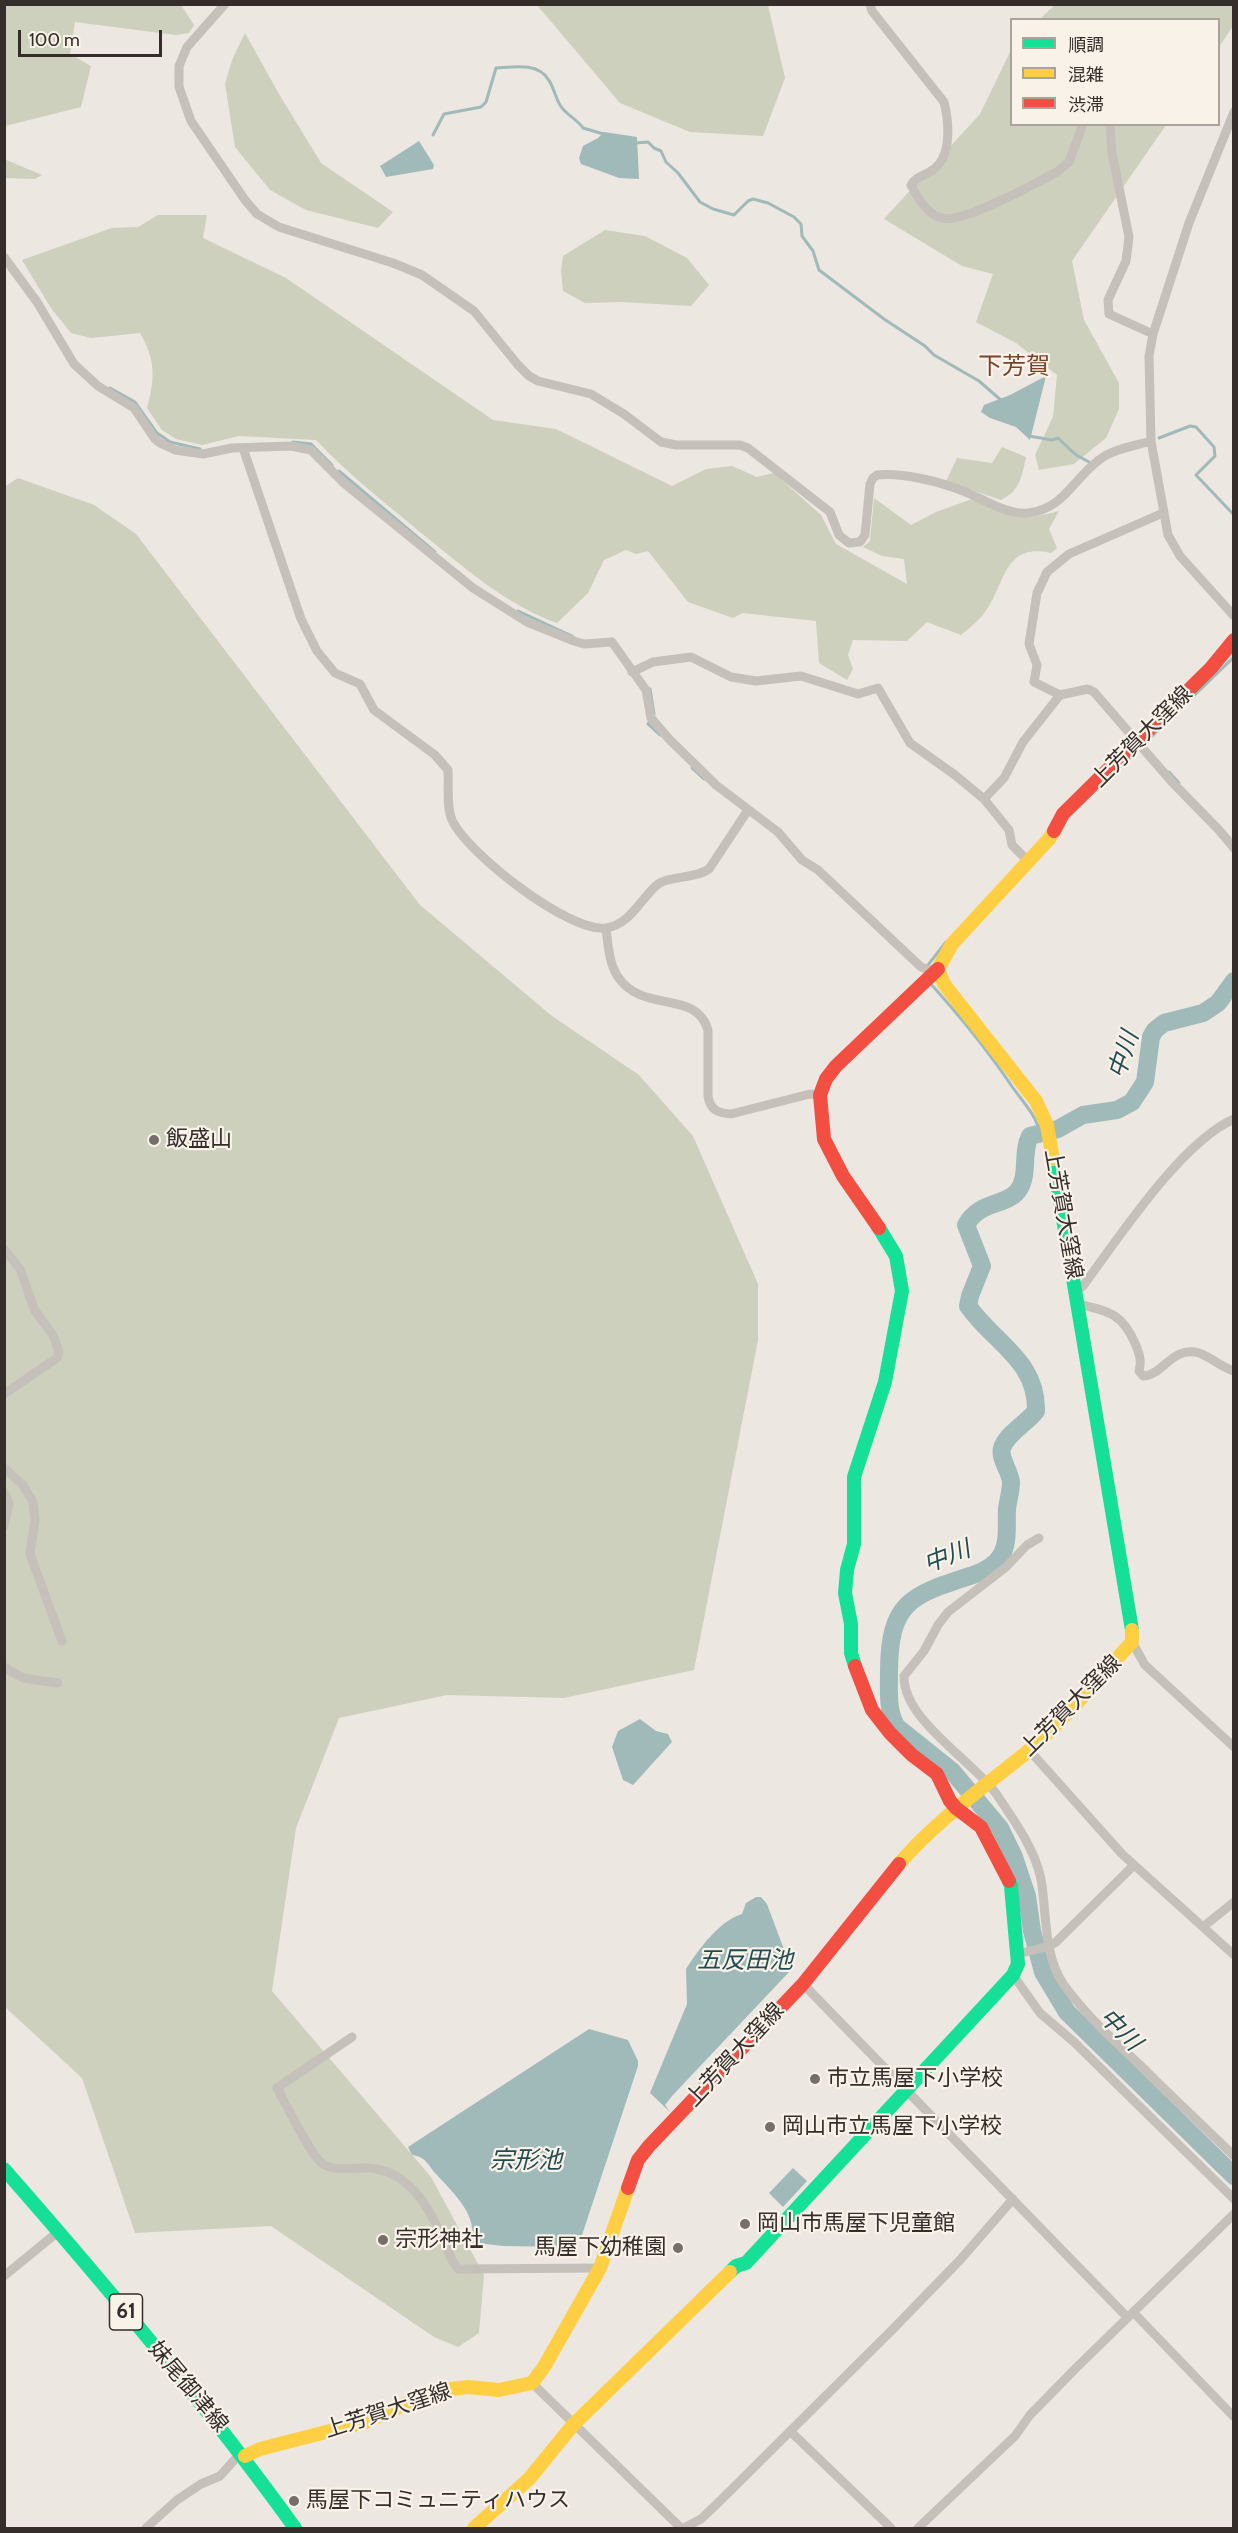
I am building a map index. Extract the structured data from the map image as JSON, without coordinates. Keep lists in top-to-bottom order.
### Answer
{
  "streets": {
    "main road": ["上芳賀大窪線", "61", "妹尾御津線"]
  },
  "crossings": [
    ["上芳賀大窪線", "妹尾御津線"]
  ],
  "districts": ["下芳賀"],
  "water": ["中川", "五反田池", "宗形池"],
  "places": [
    "飯盛山",
    "市立馬屋下小学校",
    "岡山市立馬屋下小学校",
    "岡山市馬屋下児童館",
    "宗形神社",
    "馬屋下幼稚園",
    "馬屋下コミュニティハウス"
  ],
  "legend": ["順調", "混雑", "渋滞"],
  "scale_bar": "100 m"
}
